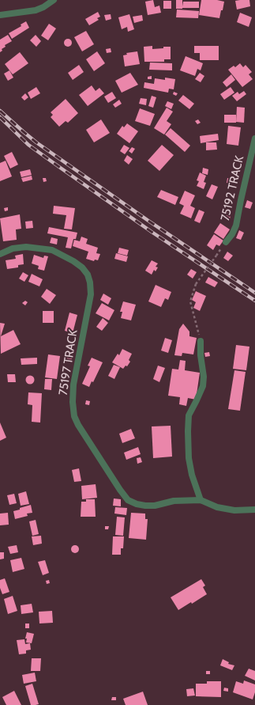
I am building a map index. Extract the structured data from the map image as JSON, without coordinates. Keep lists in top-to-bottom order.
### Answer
{
  "streets": {
    "street": ["75192 TRACK", "75197 TRACK"]
  }
}
